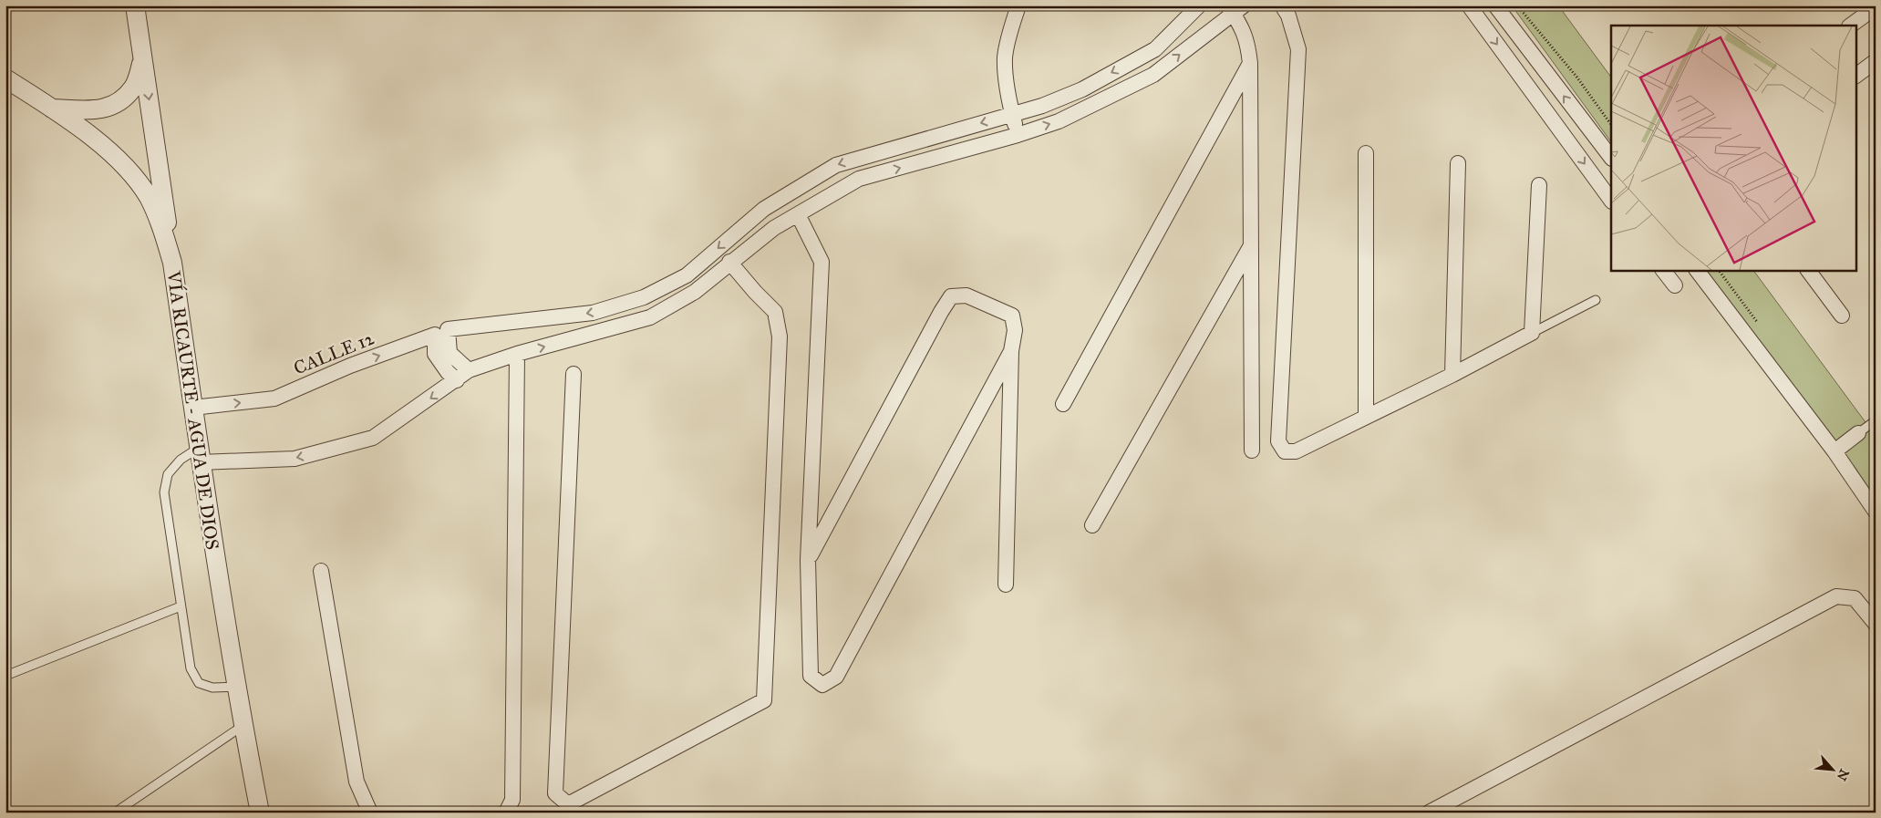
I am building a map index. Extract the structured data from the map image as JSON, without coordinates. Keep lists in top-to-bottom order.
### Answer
{
  "streets": {
    "street": ["CALLE 12", "VÍA RICAURTE - AGUA DE DIOS"]
  },
  "crossings": [
    ["CALLE 12", "VÍA RICAURTE - AGUA DE DIOS"]
  ],
  "north": "bottom right"
}
